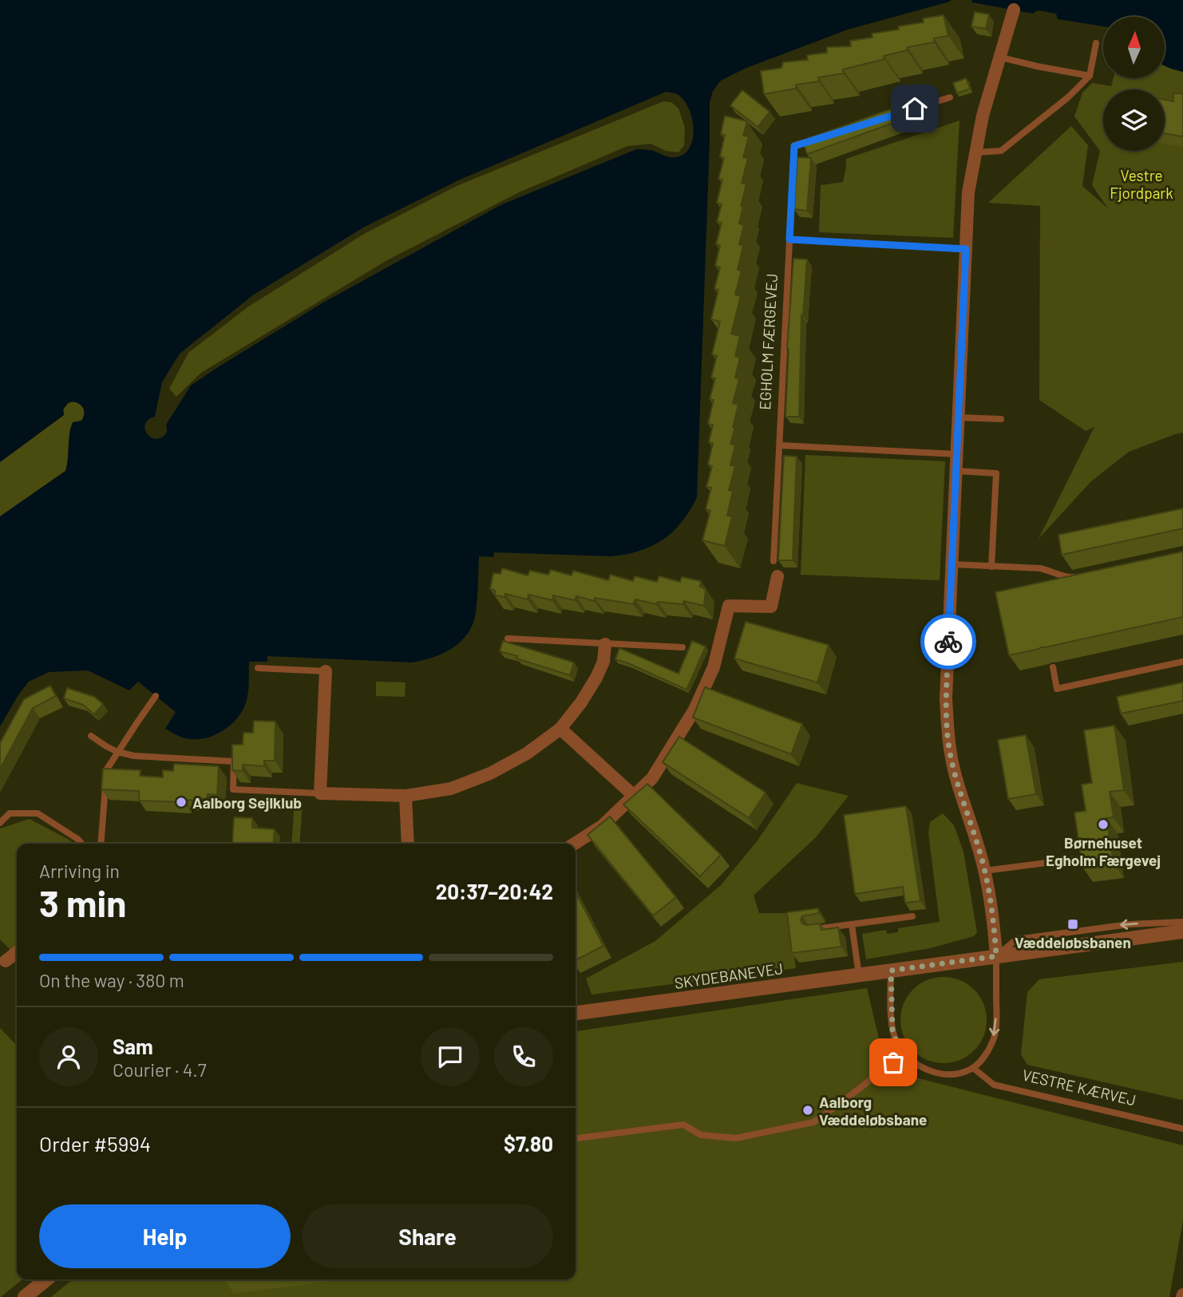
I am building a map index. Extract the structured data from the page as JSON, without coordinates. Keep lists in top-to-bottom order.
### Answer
{
  "streets": {
    "street": ["SKYDEBANEVEJ"],
    "lane": ["EGHOLM FÆRGEVEJ", "VESTRE KÆRVEJ"]
  },
  "crossings": [
    ["SKYDEBANEVEJ", "VESTRE KÆRVEJ"]
  ],
  "parks": ["Vestre Fjordpark"],
  "places": {
    "other": ["Aalborg Sejlklub", "Børnehuset Egholm Færgevej", "Aalborg Væddeløbsbane"],
    "transit": ["Væddeløbsbanen"]
  },
  "north": "top",
  "page": {
    "heading": ["3 min", "Arriving in", "20:37–20:42"],
    "panel": [
      "Sam",
      "Courier · 4.7",
      "Order #5994",
      "$7.80"
    ],
    "bar": "On the way · 380 m",
    "buttons": ["Help", "Share"]
  }
}
